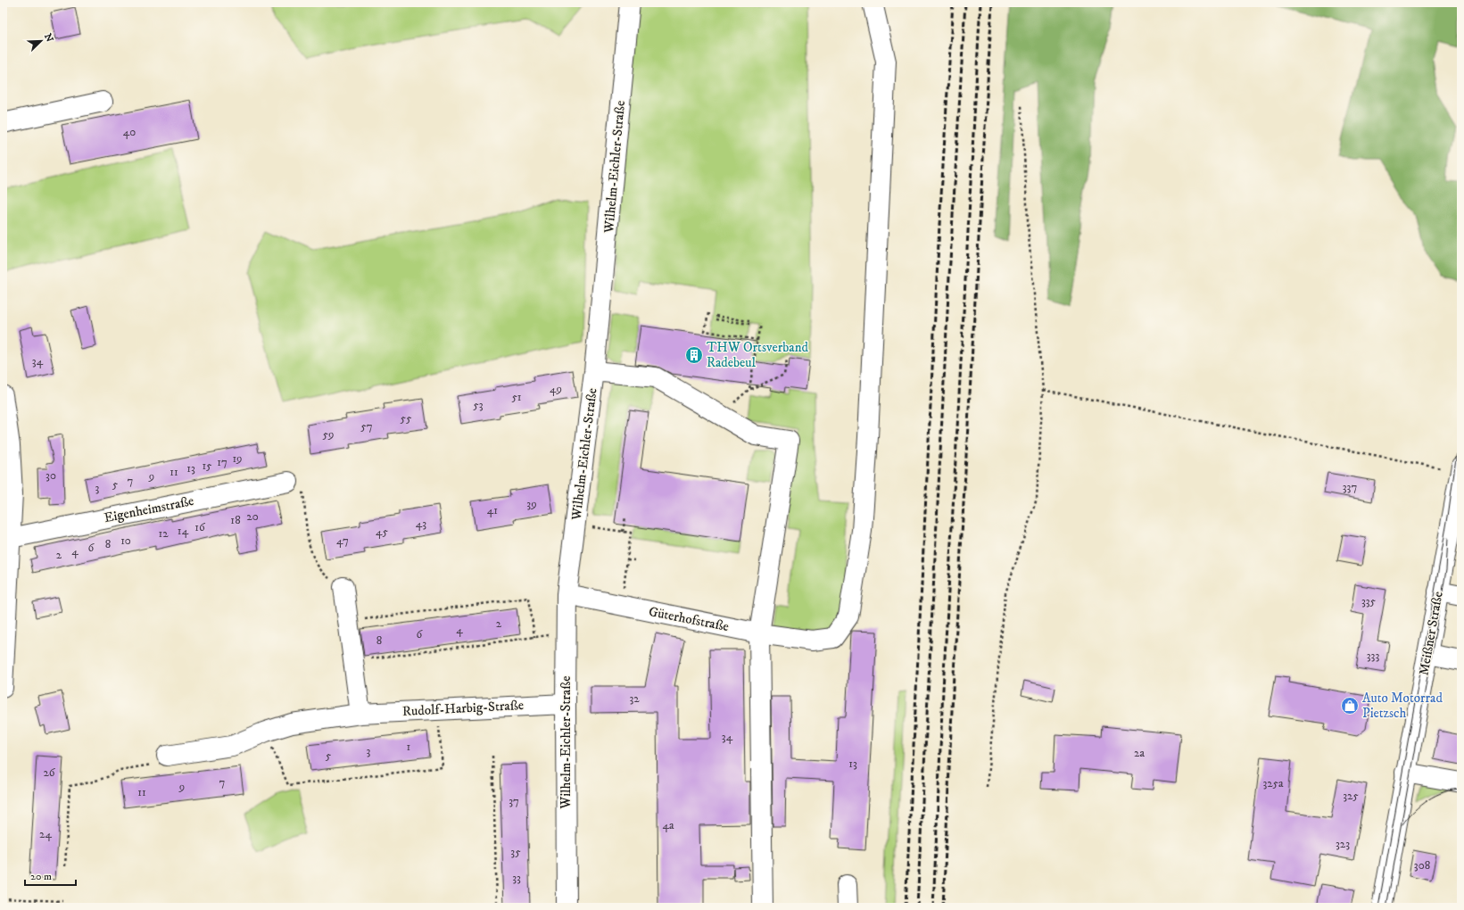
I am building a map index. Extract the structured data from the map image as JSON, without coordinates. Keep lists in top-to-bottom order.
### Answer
{
  "streets": {
    "street": [
      "Wilhelm-Eichler-Straße",
      "Eigenheimstraße",
      "Güterhofstraße",
      "Meißner Straße",
      "Rudolf-Harbig-Straße"
    ]
  },
  "crossings": [
    ["Wilhelm-Eichler-Straße", "Güterhofstraße"],
    ["Wilhelm-Eichler-Straße", "Rudolf-Harbig-Straße"]
  ],
  "places": {
    "building": ["THW Ortsverband Radebeul"],
    "shop": ["Auto Motorrad Pietzsch"]
  },
  "house_numbers": [
    "40",
    "34",
    "49",
    "51",
    "53",
    "55",
    "57",
    "59",
    "19",
    "17",
    "15",
    "13",
    "11",
    "30",
    "9",
    "7",
    "5",
    "337",
    "3",
    "39",
    "41",
    "20",
    "18",
    "43",
    "16",
    "14",
    "45",
    "12",
    "10",
    "47",
    "8",
    "6",
    "4",
    "2",
    "335",
    "2",
    "4",
    "6",
    "8",
    "333",
    "32",
    "34",
    "1",
    "3",
    "2a",
    "5",
    "13",
    "26",
    "7",
    "325a",
    "9",
    "11",
    "325",
    "37",
    "4a",
    "24",
    "323",
    "35",
    "308",
    "33"
  ],
  "scale_bar": "20 m",
  "north": "top right"
}
